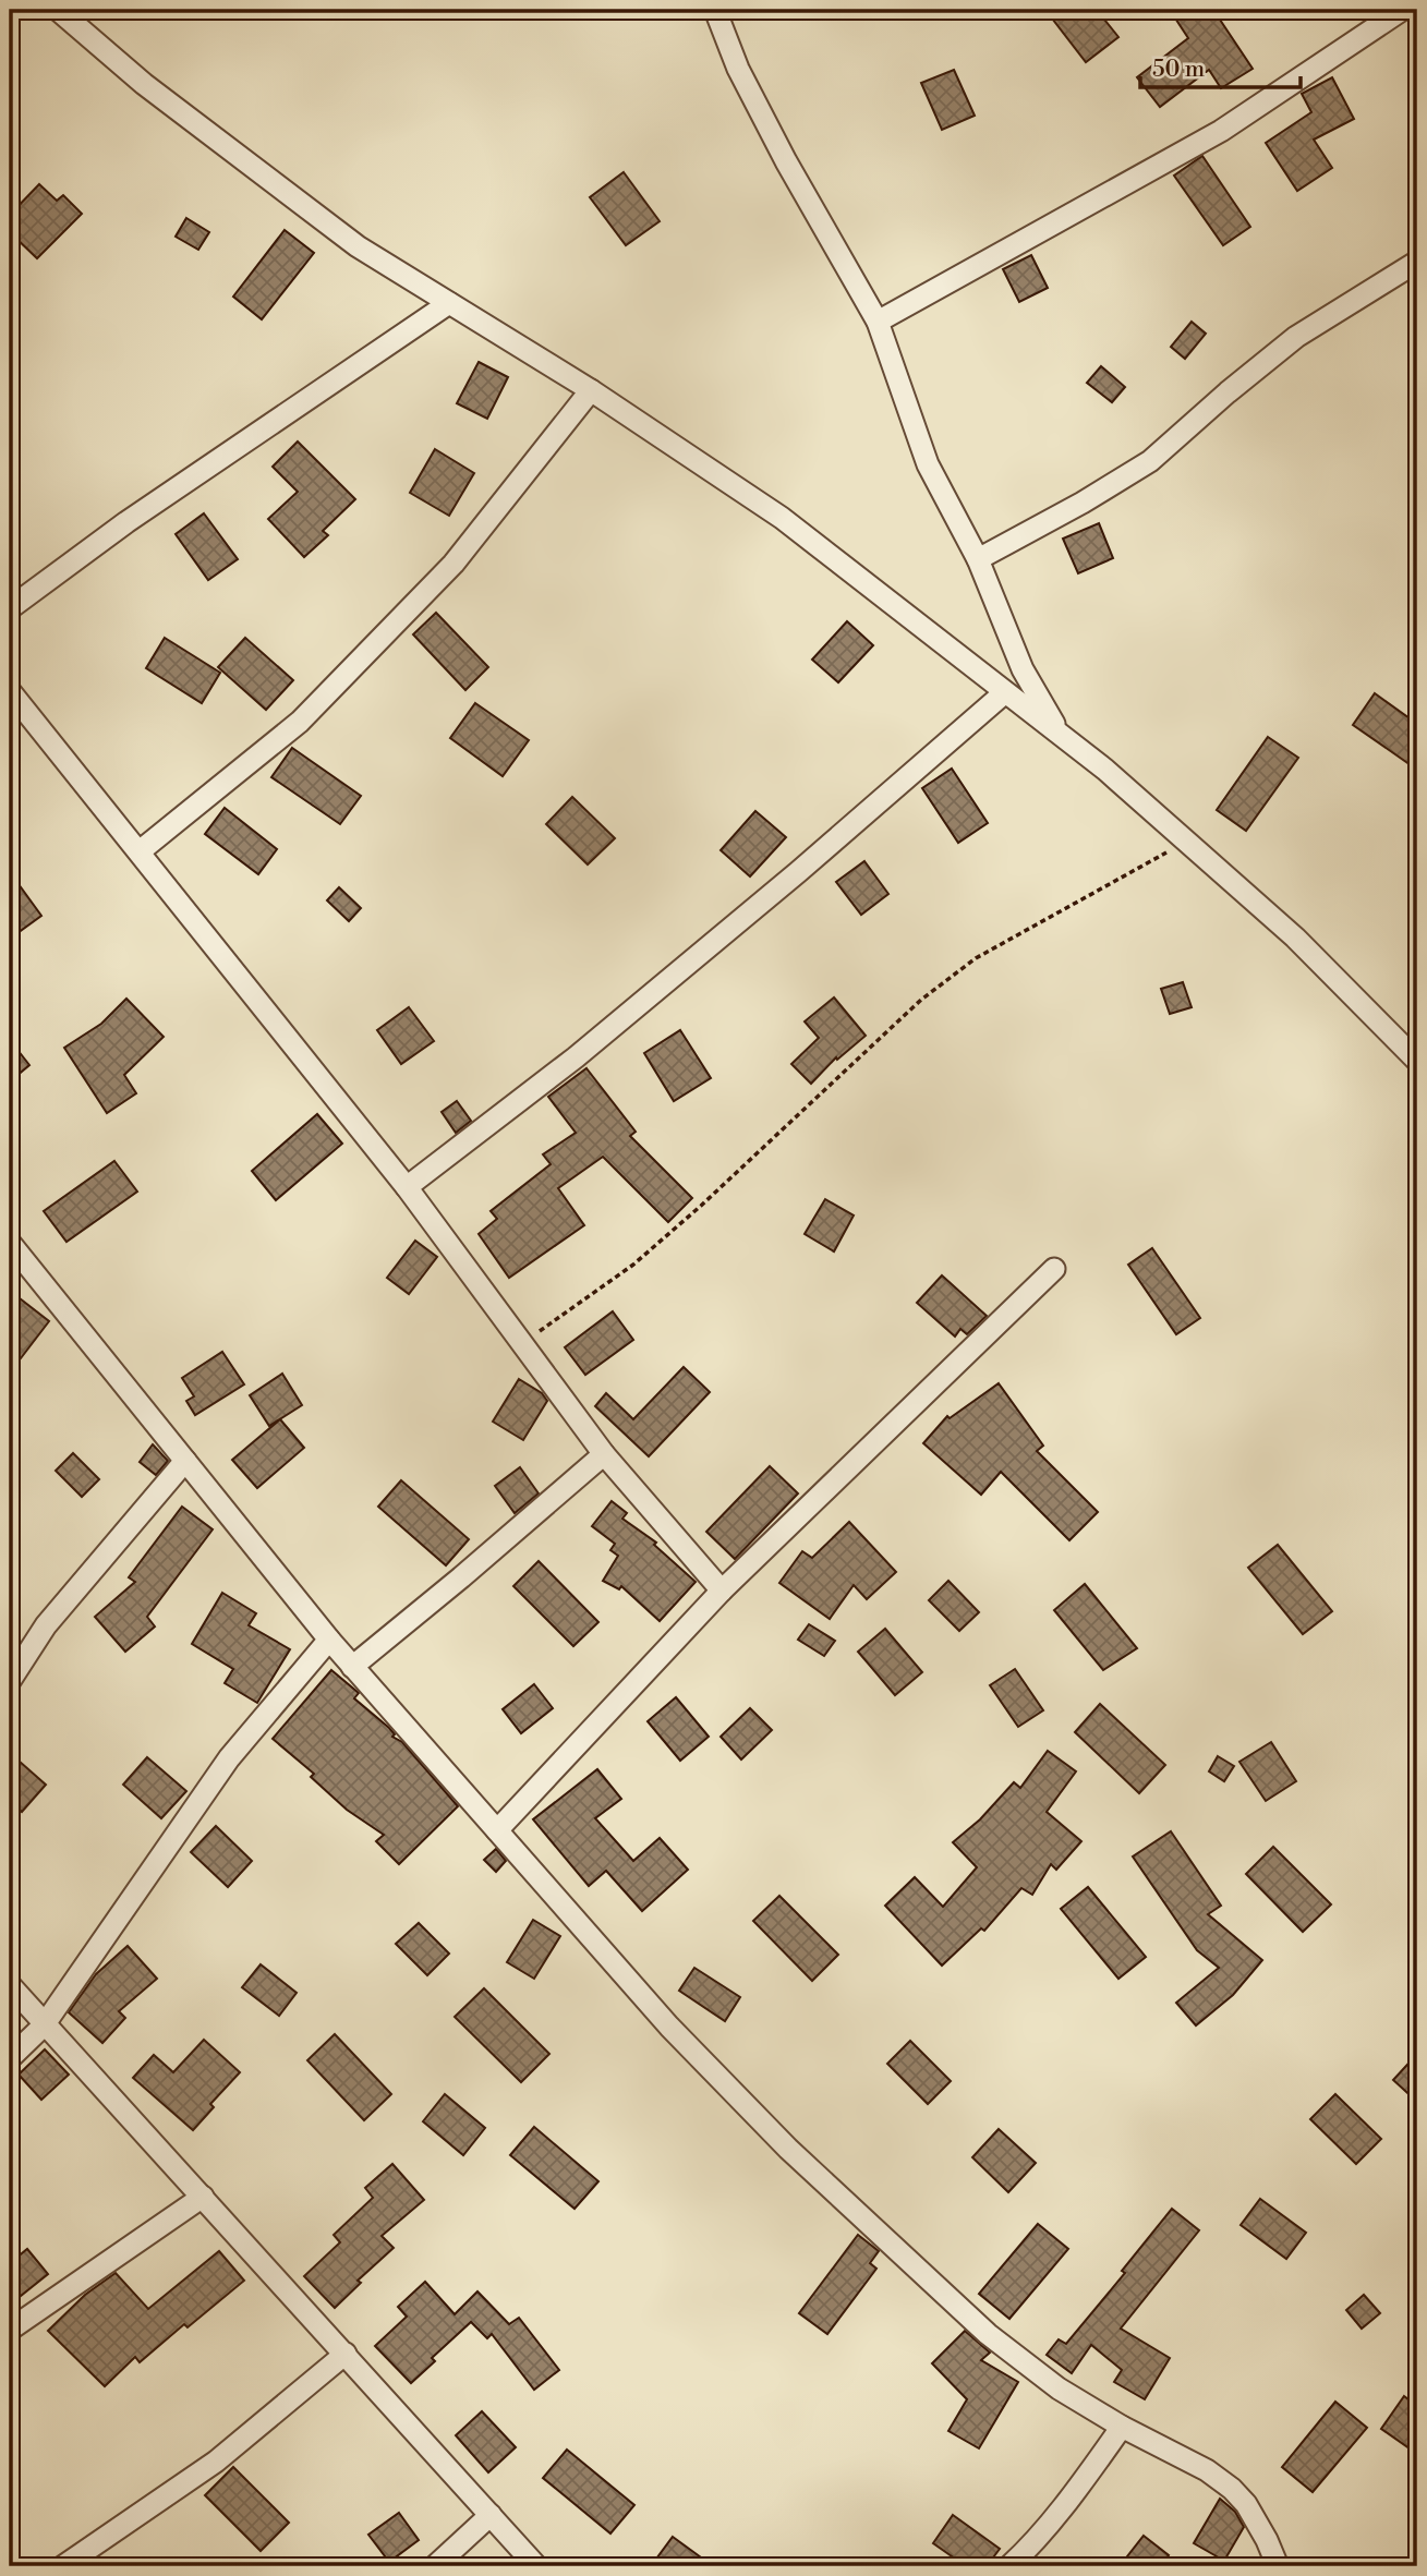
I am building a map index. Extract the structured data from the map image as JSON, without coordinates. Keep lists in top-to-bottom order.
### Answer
{
  "scale_bar": "50 m"
}
